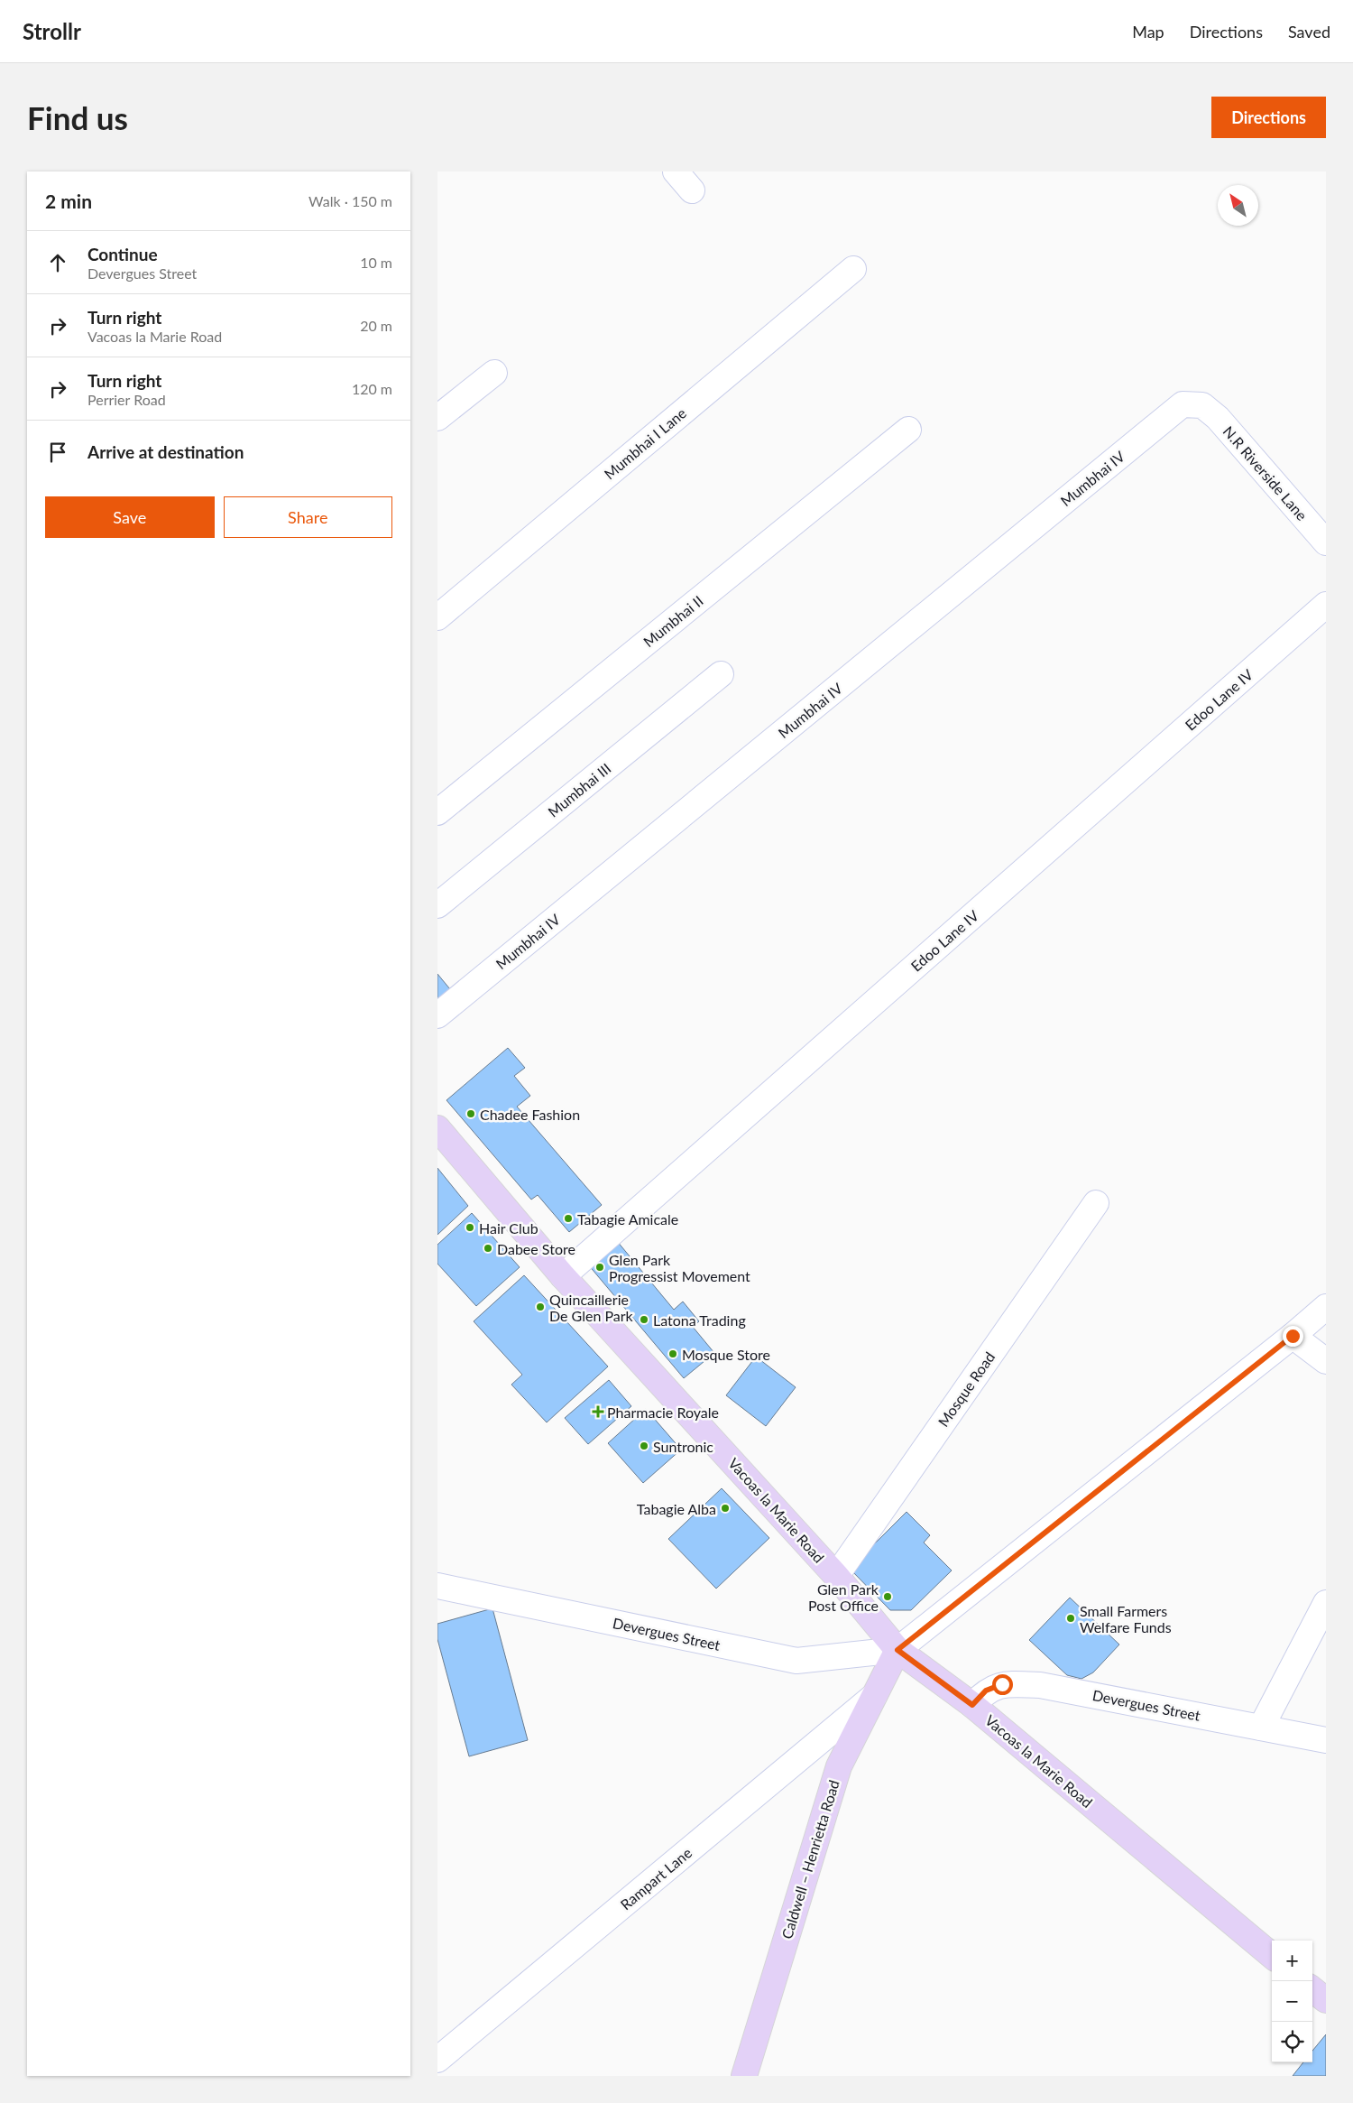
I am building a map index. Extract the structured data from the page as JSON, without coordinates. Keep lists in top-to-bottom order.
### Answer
{
  "streets": {
    "main road": ["Vacoas la Marie Road", "Caldwell – Henrietta Road"],
    "street": [
      "Mumbhai I Lane",
      "N.R Riverside Lane",
      "Mumbhai IV",
      "Mumbhai II",
      "Edoo Lane IV",
      "Mumbhai III",
      "Mosque Road",
      "Devergues Street",
      "Rampart Lane"
    ]
  },
  "crossings": [
    ["N.R Riverside Lane", "Mumbhai IV"],
    ["Edoo Lane IV", "Vacoas la Marie Road"],
    ["Mosque Road", "Vacoas la Marie Road"],
    ["Vacoas la Marie Road", "Devergues Street"],
    ["Vacoas la Marie Road", "Caldwell – Henrietta Road"],
    ["Devergues Street", "Caldwell – Henrietta Road"],
    ["Caldwell – Henrietta Road", "Rampart Lane"]
  ],
  "places": {
    "other": [
      "Chadee Fashion",
      "Tabagie Amicale",
      "Hair Club",
      "Dabee Store",
      "Glen Park Progressist Movement",
      "Quincaillerie De Glen Park",
      "Latona Trading",
      "Mosque Store",
      "Suntronic",
      "Tabagie Alba",
      "Glen Park Post Office",
      "Small Farmers Welfare Funds"
    ],
    "health": ["Pharmacie Royale"]
  },
  "north": "top left",
  "page": {
    "header": "Strollr",
    "nav": ["Map", "Directions", "Saved"],
    "buttons": [
      "Directions",
      ["Save", "Share"]
    ],
    "title": "Find us",
    "heading": ["2 min", "Walk · 150 m"],
    "list": [
      ["Continue", "Devergues Street", "10 m"],
      ["Turn right", "Vacoas la Marie Road", "20 m"],
      ["Turn right", "Perrier Road", "120 m"],
      "Arrive at destination"
    ],
    "map_buttons": ["+", "−"]
  }
}
